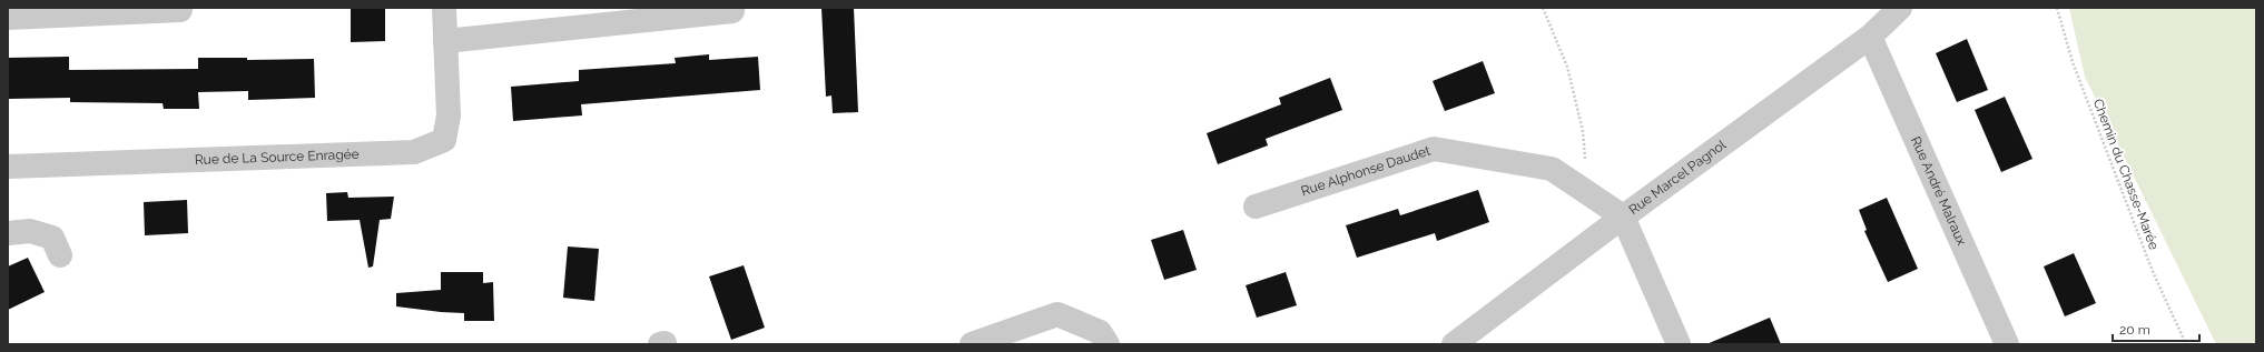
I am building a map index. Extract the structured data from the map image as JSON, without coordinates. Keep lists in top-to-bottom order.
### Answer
{
  "streets": {
    "street": [
      "Rue de La Source Enragée",
      "Rue Alphonse Daudet",
      "Rue Marcel Pagnol",
      "Rue André Malraux"
    ],
    "path": ["Chemin du Chasse-Marée"]
  },
  "crossings": [
    ["Rue Alphonse Daudet", "Rue Marcel Pagnol"],
    ["Rue Marcel Pagnol", "Rue André Malraux"]
  ],
  "scale_bar": "20 m"
}
